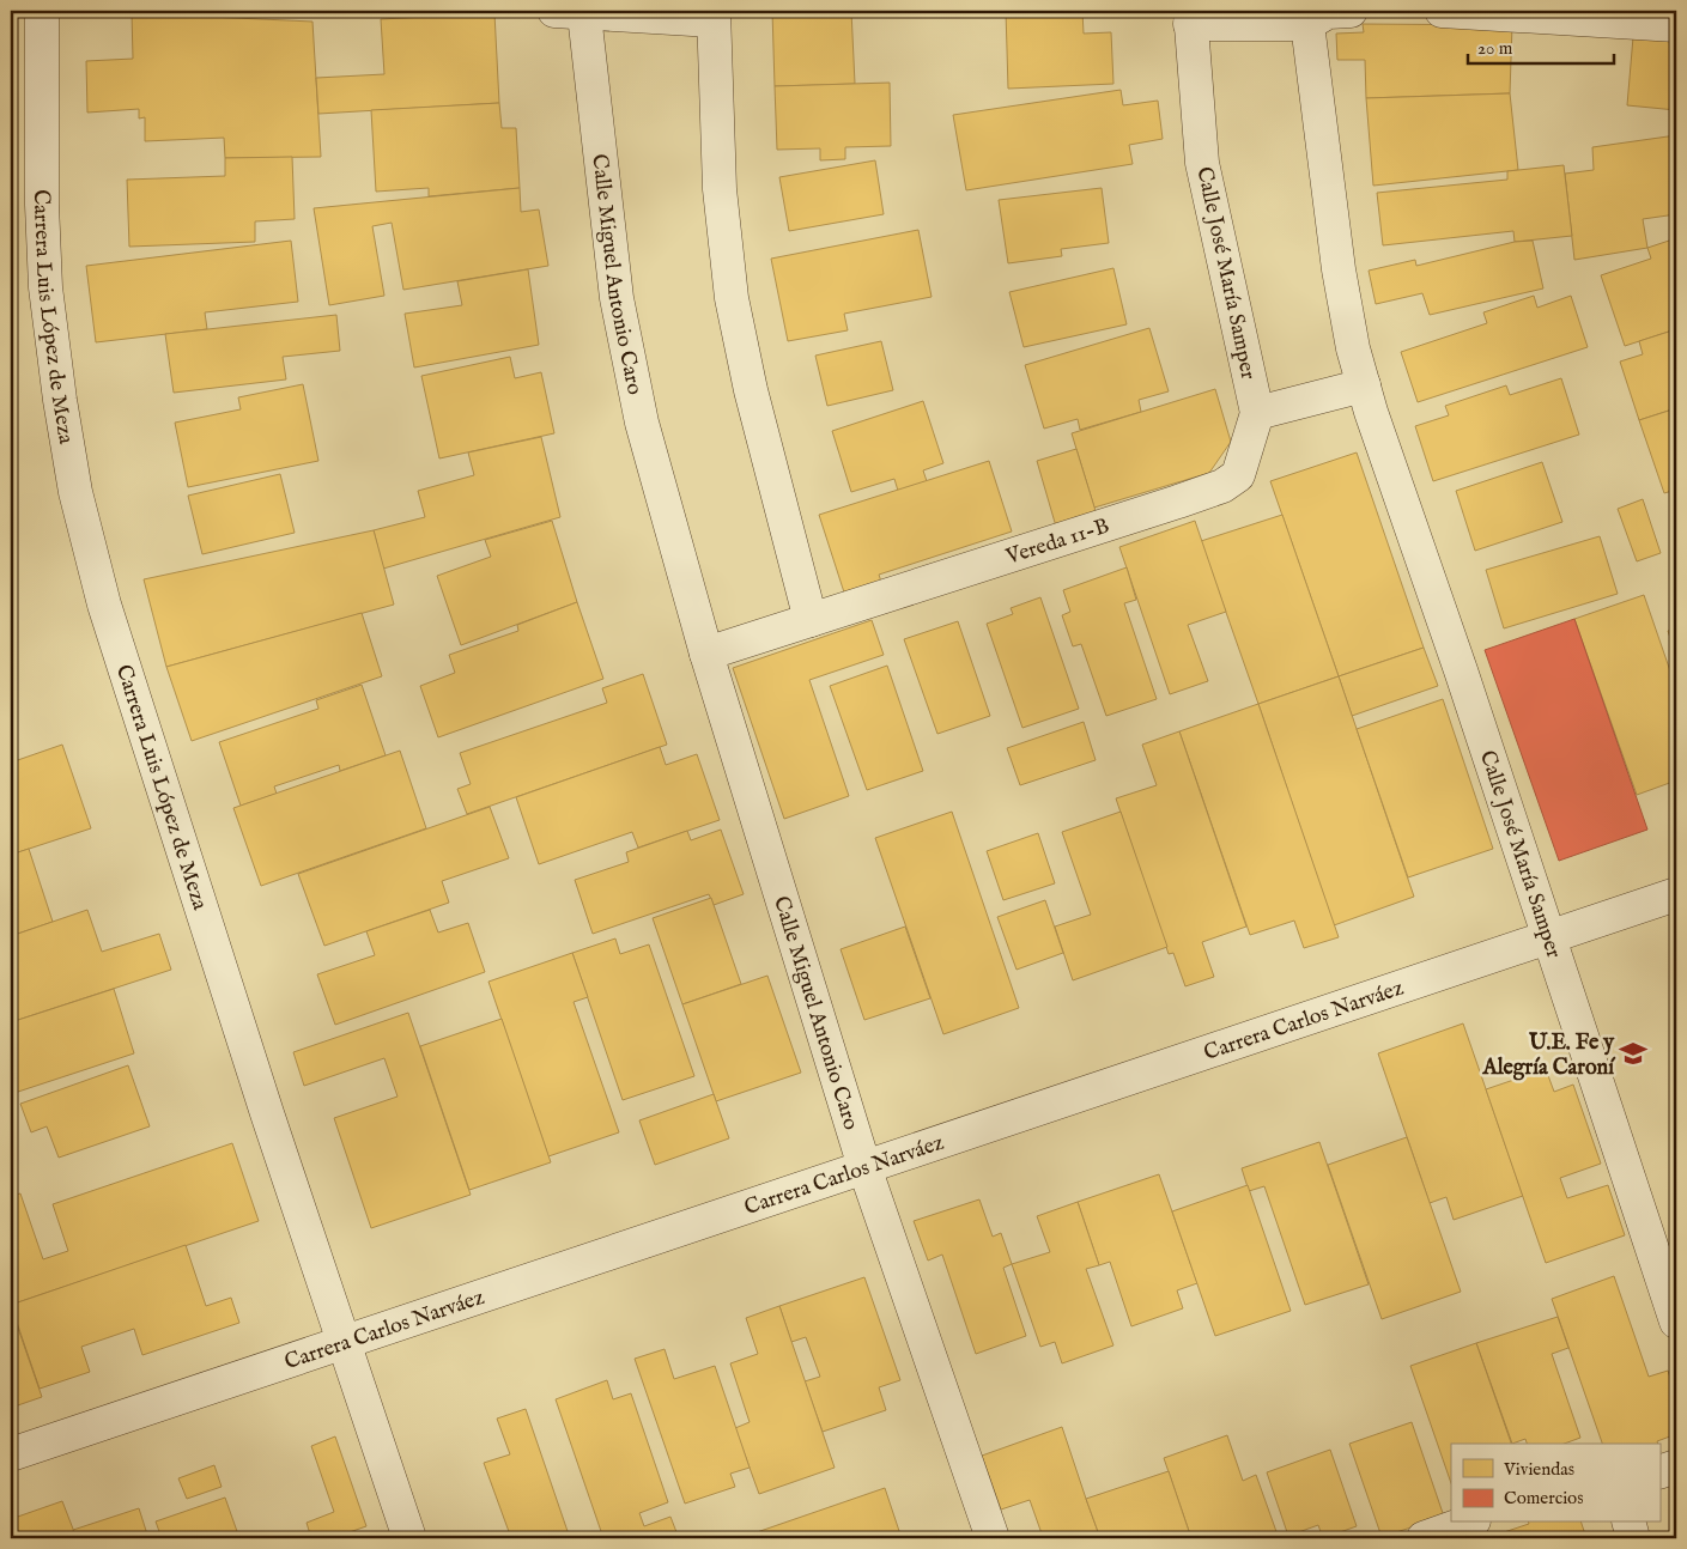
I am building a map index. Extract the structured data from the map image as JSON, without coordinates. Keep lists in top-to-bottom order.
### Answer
{
  "streets": {
    "street": [
      "Calle Miguel Antonio Caro",
      "Calle José María Samper",
      "Carrera Luis López de Meza",
      "Vereda 11-B",
      "Carrera Carlos Narváez"
    ]
  },
  "crossings": [
    ["Calle Miguel Antonio Caro", "Vereda 11-B"],
    ["Calle Miguel Antonio Caro", "Carrera Carlos Narváez"],
    ["Calle José María Samper", "Vereda 11-B"],
    ["Calle José María Samper", "Carrera Carlos Narváez"],
    ["Carrera Luis López de Meza", "Carrera Carlos Narváez"]
  ],
  "places": {
    "school or university": ["U.E. Fe y Alegría Caroní"]
  },
  "legend": ["Viviendas", "Comercios"],
  "scale_bar": "20 m"
}
